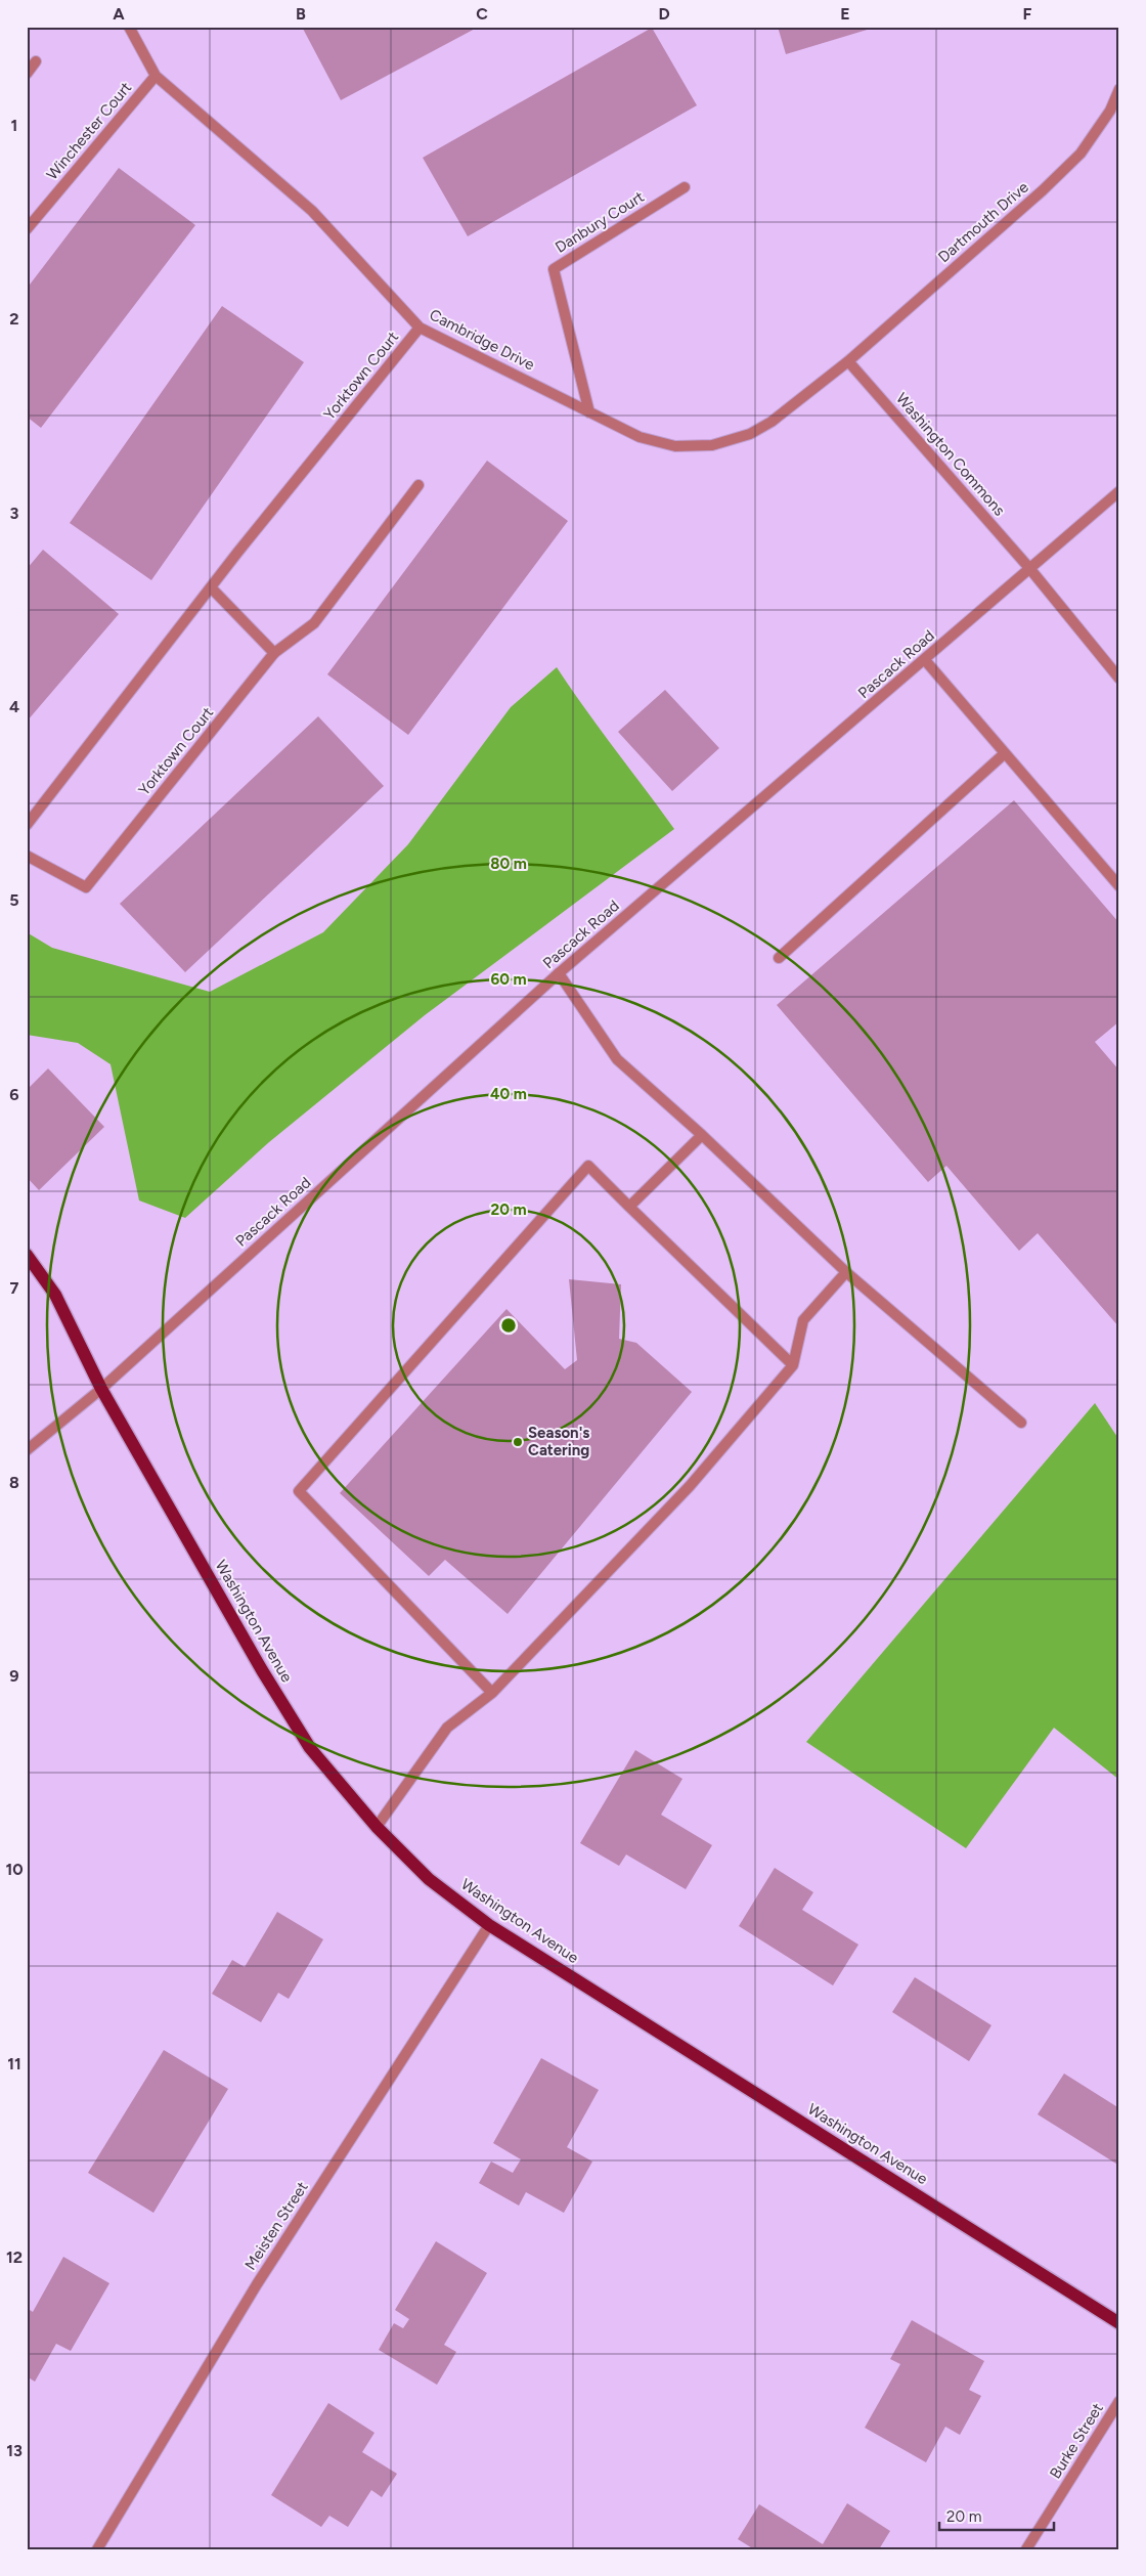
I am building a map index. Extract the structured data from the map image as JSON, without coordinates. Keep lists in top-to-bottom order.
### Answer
{
  "streets": {
    "main road": ["Washington Avenue"],
    "street": [
      "Winchester Court",
      "Danbury Court",
      "Dartmouth Drive",
      "Cambridge Drive",
      "Yorktown Court",
      "Washington Commons",
      "Pascack Road",
      "Meisten Street",
      "Burke Street"
    ]
  },
  "crossings": [
    ["Winchester Court", "Cambridge Drive"],
    ["Danbury Court", "Cambridge Drive"],
    ["Dartmouth Drive", "Cambridge Drive"],
    ["Dartmouth Drive", "Washington Commons"],
    ["Cambridge Drive", "Yorktown Court"],
    ["Cambridge Drive", "Washington Commons"],
    ["Washington Commons", "Pascack Road"],
    ["Pascack Road", "Washington Avenue"],
    ["Washington Avenue", "Meisten Street"]
  ],
  "places": ["Season's Catering"],
  "scale_bar": "20 m",
  "grid": {
    "columns": [
      "A",
      "B",
      "C",
      "D",
      "E",
      "F"
    ],
    "rows": [
      "1",
      "2",
      "3",
      "4",
      "5",
      "6",
      "7",
      "8",
      "9",
      "10",
      "11",
      "12",
      "13"
    ]
  },
  "rings": [
    "80 m",
    "60 m",
    "40 m",
    "20 m"
  ]
}
